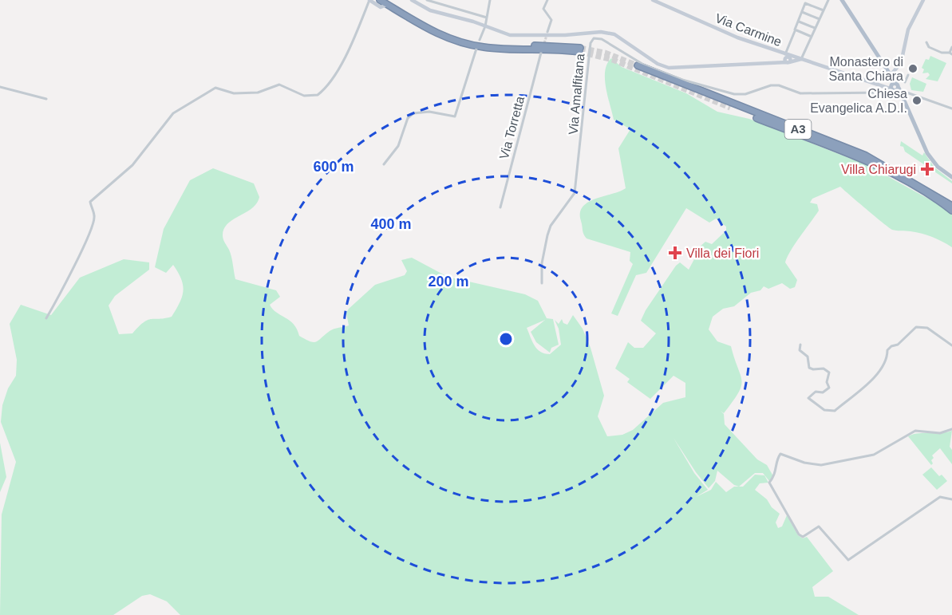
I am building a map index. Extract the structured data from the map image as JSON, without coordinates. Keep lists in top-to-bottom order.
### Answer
{
  "streets": {
    "highway": ["A3"],
    "street": ["Via Carmine", "Via Amalfitana", "Via Torretta"]
  },
  "crossings": [
    ["Via Carmine", "Via Amalfitana"]
  ],
  "places": {
    "other": ["Monastero di Santa Chiara", "Chiesa Evangelica A.D.I."],
    "health": ["Villa Chiarugi", "Villa dei Fiori"]
  },
  "rings": ["600 m", "400 m", "200 m"]
}
